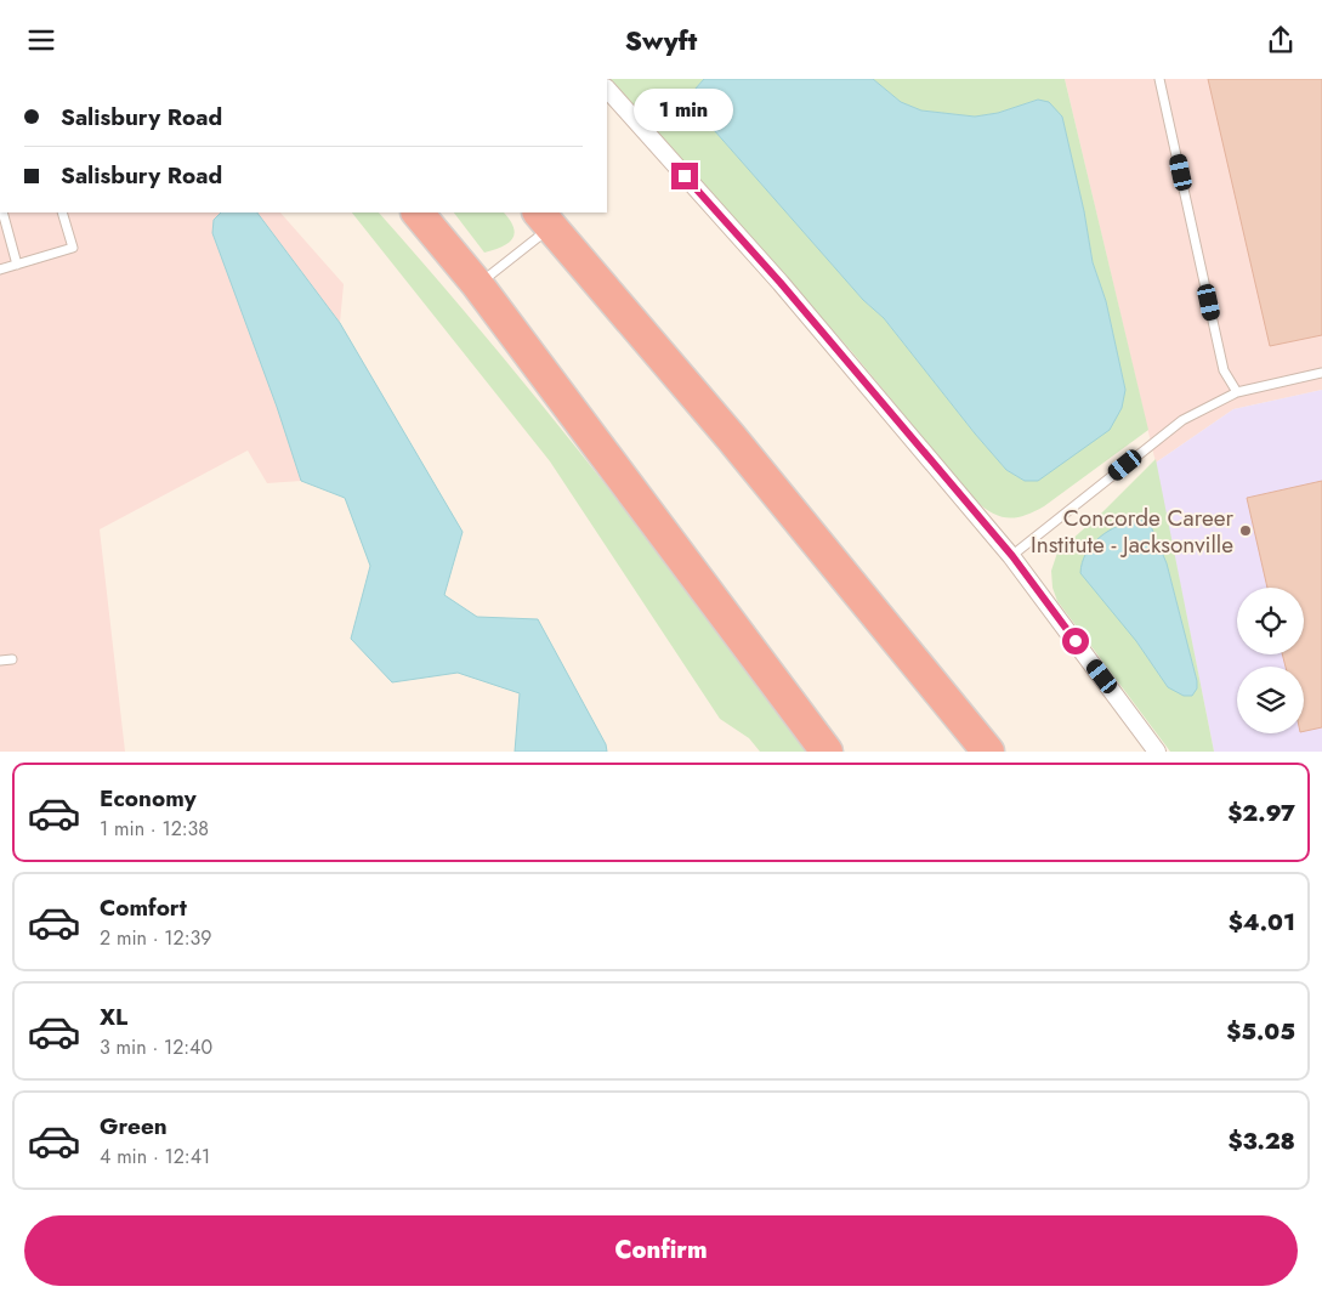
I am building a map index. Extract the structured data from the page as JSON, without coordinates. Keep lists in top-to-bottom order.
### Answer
{
  "places": ["Concorde Career Institute - Jacksonville"],
  "page": {
    "header": "Swyft",
    "banner": ["Salisbury Road", "Salisbury Road"],
    "bubble": "1 min",
    "list": [
      {
        "name": "Economy",
        "note": "1 min · 12:38",
        "value": "$2.97"
      },
      {
        "name": "Comfort",
        "note": "2 min · 12:39",
        "value": "$4.01"
      },
      {
        "name": "XL",
        "note": "3 min · 12:40",
        "value": "$5.05"
      },
      {
        "name": "Green",
        "note": "4 min · 12:41",
        "value": "$3.28"
      }
    ],
    "buttons": "Confirm"
  }
}
